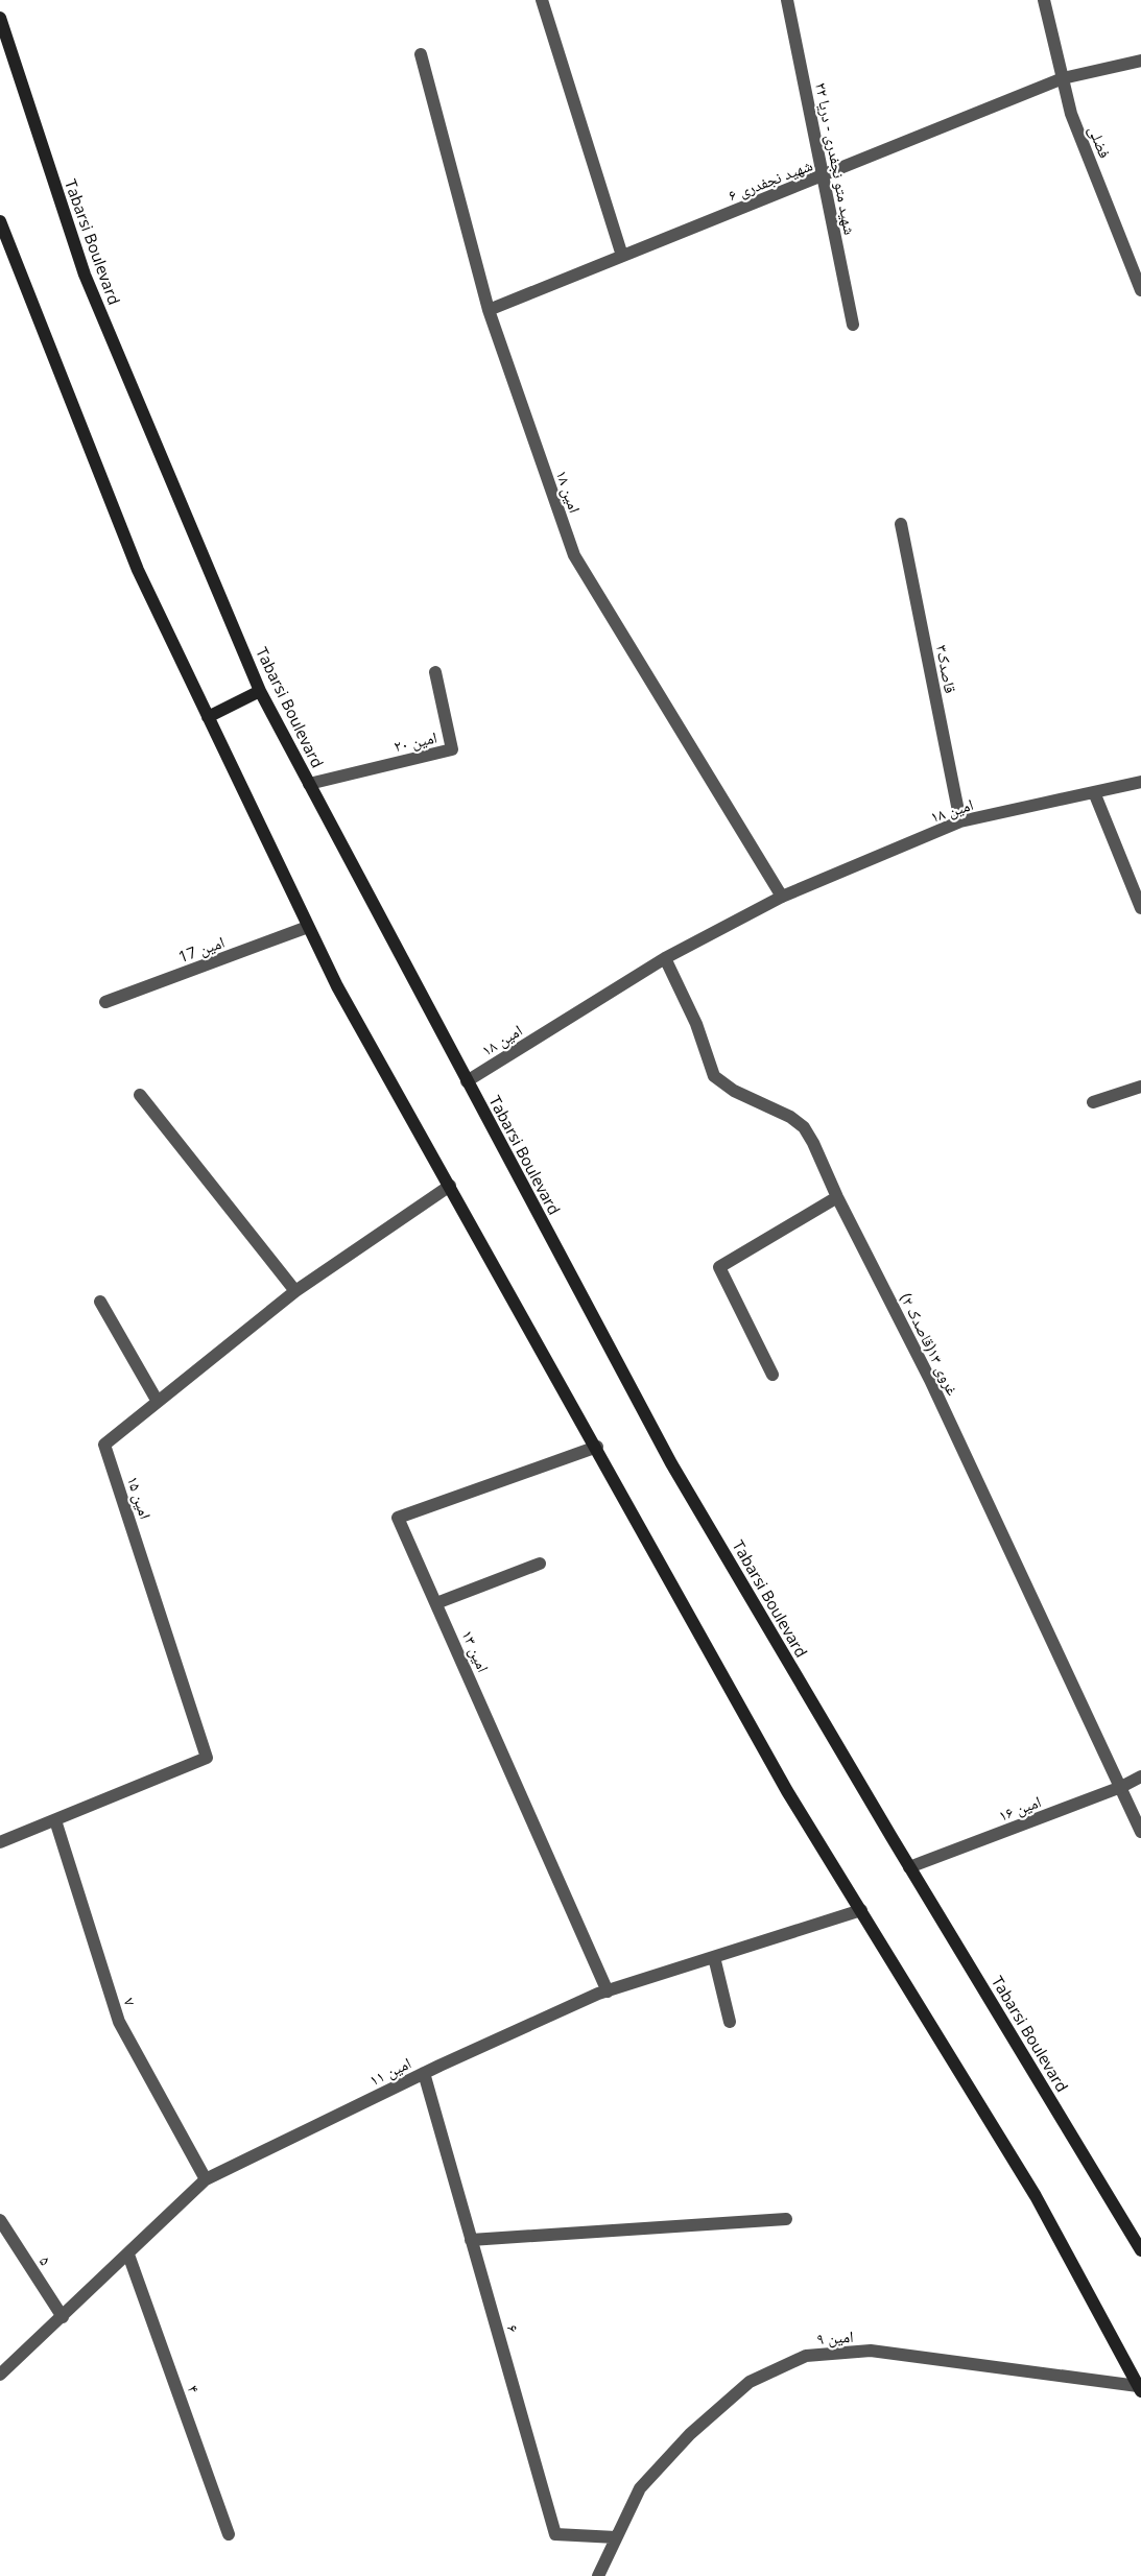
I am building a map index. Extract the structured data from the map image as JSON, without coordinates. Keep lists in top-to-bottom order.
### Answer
{
  "streets": {
    "main road": ["Tabarsi Boulevard"],
    "street": [
      "فضلی",
      "شهید متو نجفدری - دریا ۲۲",
      "شهید نجفدری ۶",
      "امین ۱۸",
      "قاصدک۳",
      "امین ۲۰",
      "امین 17",
      "غروی ۱۳(قاصدک ۲)",
      "امین ۱۵",
      "امین ۱۳",
      "امین ۱۶",
      "۷",
      "امین ۱۱",
      "۵",
      "۶",
      "امین ۹",
      "۴"
    ]
  },
  "crossings": [
    ["فضلی", "شهید نجفدری ۶"],
    ["شهید متو نجفدری - دریا ۲۲", "شهید نجفدری ۶"],
    ["شهید نجفدری ۶", "امین ۱۸"],
    ["Tabarsi Boulevard", "امین ۱۸"],
    ["Tabarsi Boulevard", "امین ۲۰"],
    ["Tabarsi Boulevard", "امین ۱۶"],
    ["امین ۱۸", "قاصدک۳"],
    ["امین ۱۸", "غروی ۱۳(قاصدک ۲)"],
    ["غروی ۱۳(قاصدک ۲)", "امین ۱۶"],
    ["امین ۱۵", "۷"],
    ["امین ۱۳", "امین ۱۱"],
    ["۷", "امین ۱۱"],
    ["امین ۱۱", "۵"],
    ["امین ۱۱", "۶"],
    ["امین ۱۱", "۴"],
    ["۶", "امین ۹"]
  ]
}
